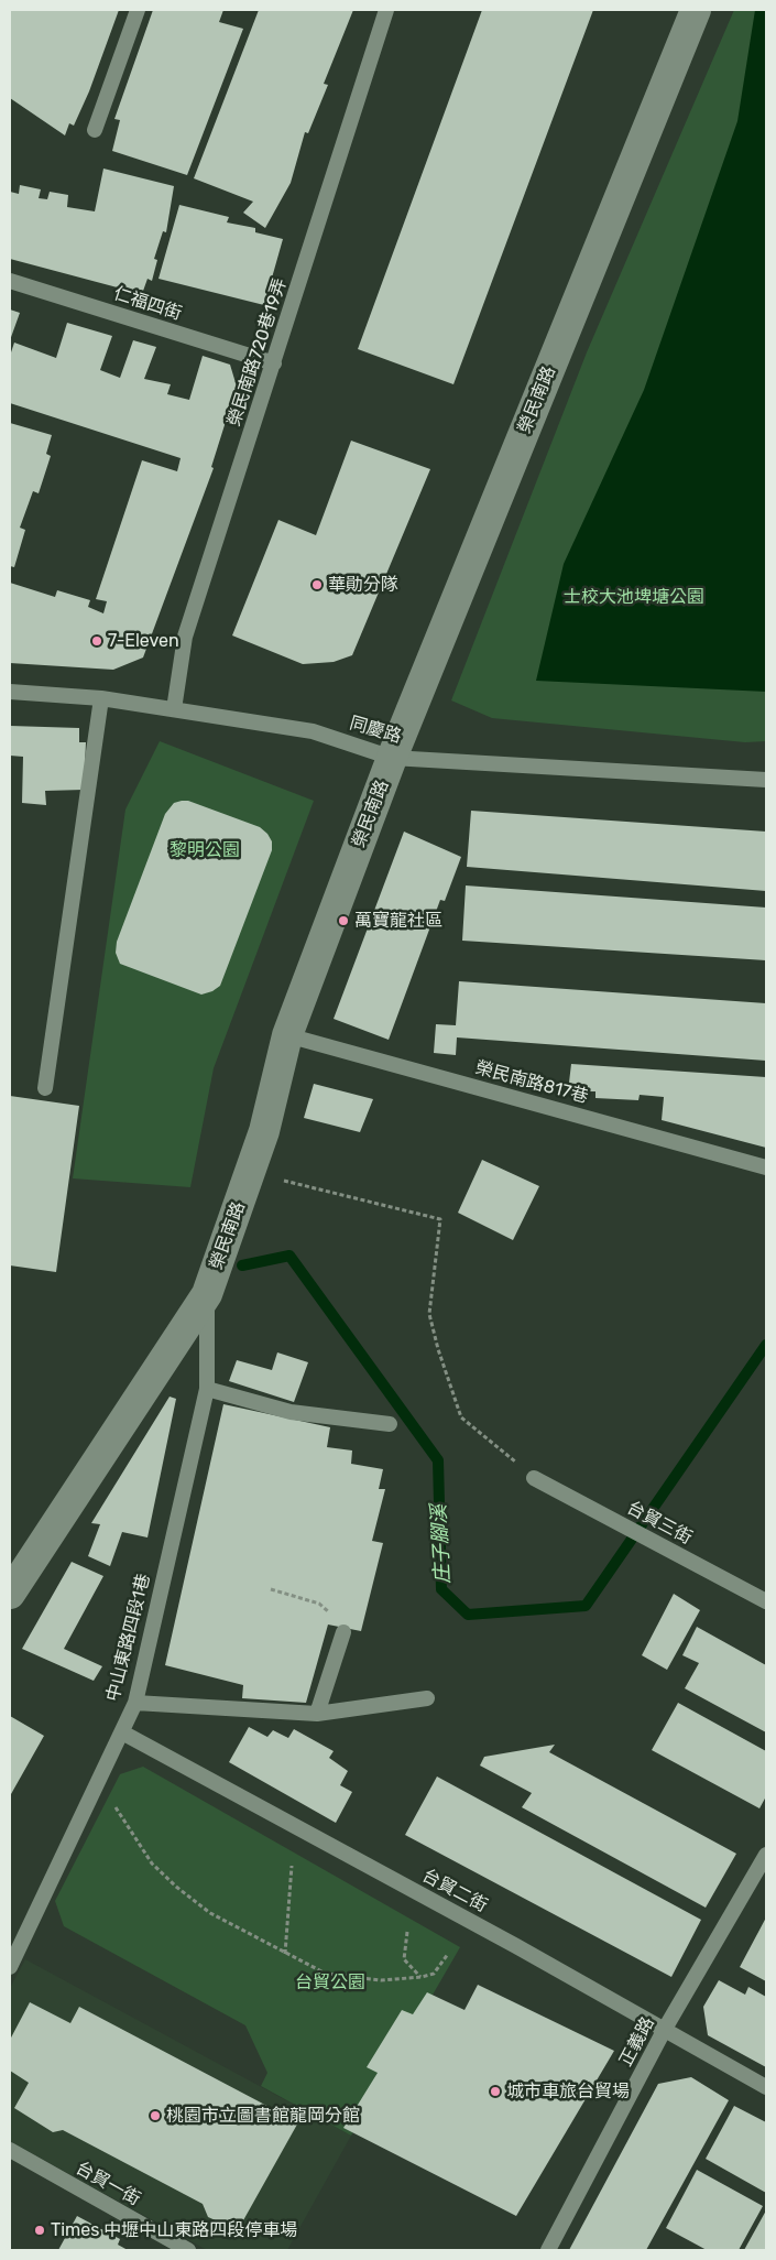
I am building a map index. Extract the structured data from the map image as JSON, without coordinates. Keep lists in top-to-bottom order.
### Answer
{
  "streets": {
    "street": ["榮民南路"],
    "lane": [
      "仁福四街",
      "榮民南路720巷19弄",
      "同慶路",
      "榮民南路817巷",
      "台貿三街",
      "中山東路四段1巷",
      "台貿二街",
      "正義路",
      "台貿一街"
    ]
  },
  "crossings": [
    ["仁福四街", "榮民南路720巷19弄"],
    ["榮民南路720巷19弄", "同慶路"],
    ["榮民南路", "同慶路"],
    ["榮民南路", "榮民南路817巷"],
    ["榮民南路", "中山東路四段1巷"],
    ["中山東路四段1巷", "台貿二街"],
    ["台貿二街", "正義路"]
  ],
  "water": ["庄子腳溪"],
  "parks": ["士校大池埤塘公園", "黎明公園", "台貿公園"],
  "places": [
    "華勛分隊",
    "7-Eleven",
    "萬寶龍社區",
    "城市車旅台貿場",
    "桃園市立圖書館龍岡分館",
    "Times 中壢中山東路四段停車場"
  ]
}
